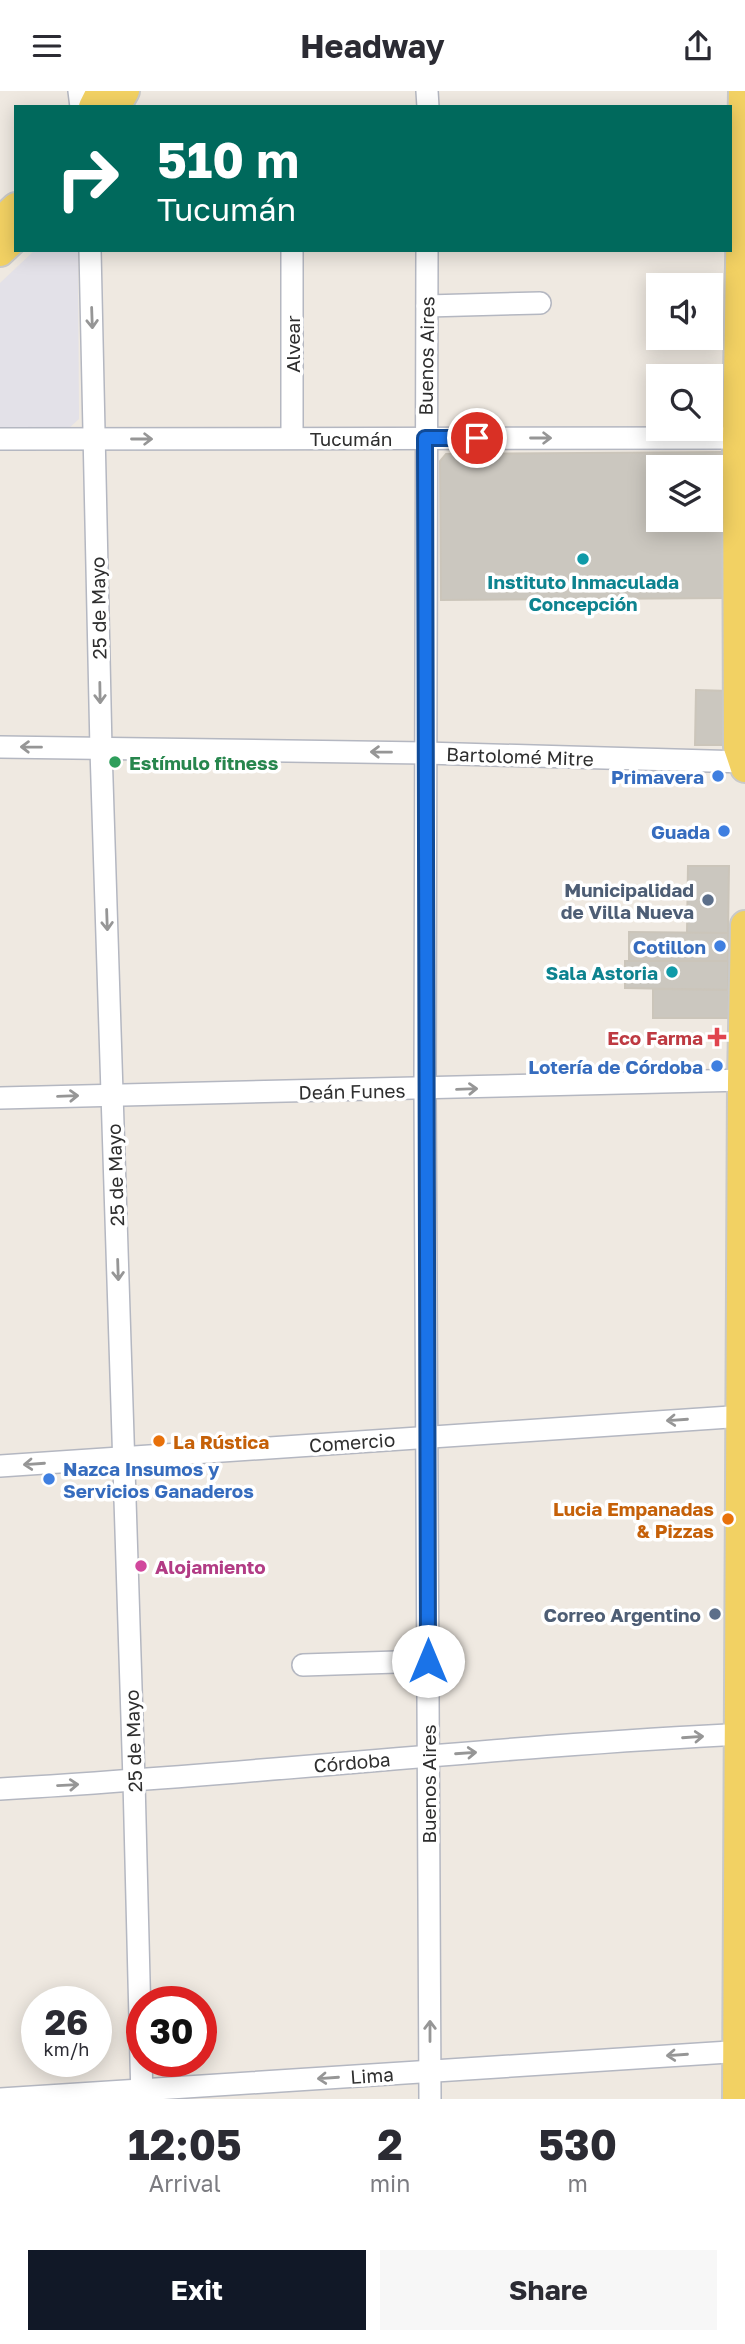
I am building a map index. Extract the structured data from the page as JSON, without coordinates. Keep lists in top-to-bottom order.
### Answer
{
  "streets": {
    "street": [
      "Alvear",
      "Buenos Aires",
      "Tucumán",
      "25 de Mayo",
      "Bartolomé Mitre",
      "Deán Funes",
      "Comercio",
      "Córdoba",
      "Lima"
    ]
  },
  "crossings": [
    ["Alvear", "Tucumán"],
    ["Buenos Aires", "Tucumán"],
    ["Buenos Aires", "Bartolomé Mitre"],
    ["Buenos Aires", "Deán Funes"],
    ["Buenos Aires", "Comercio"],
    ["Buenos Aires", "Córdoba"],
    ["Buenos Aires", "Lima"],
    ["Tucumán", "25 de Mayo"],
    ["25 de Mayo", "Bartolomé Mitre"],
    ["25 de Mayo", "Deán Funes"],
    ["25 de Mayo", "Comercio"],
    ["25 de Mayo", "Córdoba"],
    ["25 de Mayo", "Lima"]
  ],
  "one_way": [
    "Tucumán",
    "25 de Mayo",
    "Bartolomé Mitre",
    "Deán Funes",
    "Comercio",
    "Córdoba",
    "Lima"
  ],
  "places": {
    "other": [
      "Instituto Inmaculada Concepción",
      "Estímulo fitness",
      "Primavera",
      "Guada",
      "Municipalidad de Villa Nueva",
      "Cotillon",
      "Sala Astoria",
      "Lotería de Córdoba",
      "La Rústica",
      "Nazca Insumos y Servicios Ganaderos",
      "Lucia Empanadas & Pizzas",
      "Alojamiento",
      "Correo Argentino"
    ],
    "health": ["Eco Farma"]
  },
  "page": {
    "header": "Headway",
    "turn": ["510 m", "Tucumán"],
    "speed": "26 km/h",
    "limit": "30",
    "eta": [
      "12:05",
      "Arrival",
      "2",
      "min",
      "530",
      "m"
    ],
    "buttons": ["Exit", "Share"]
  }
}
